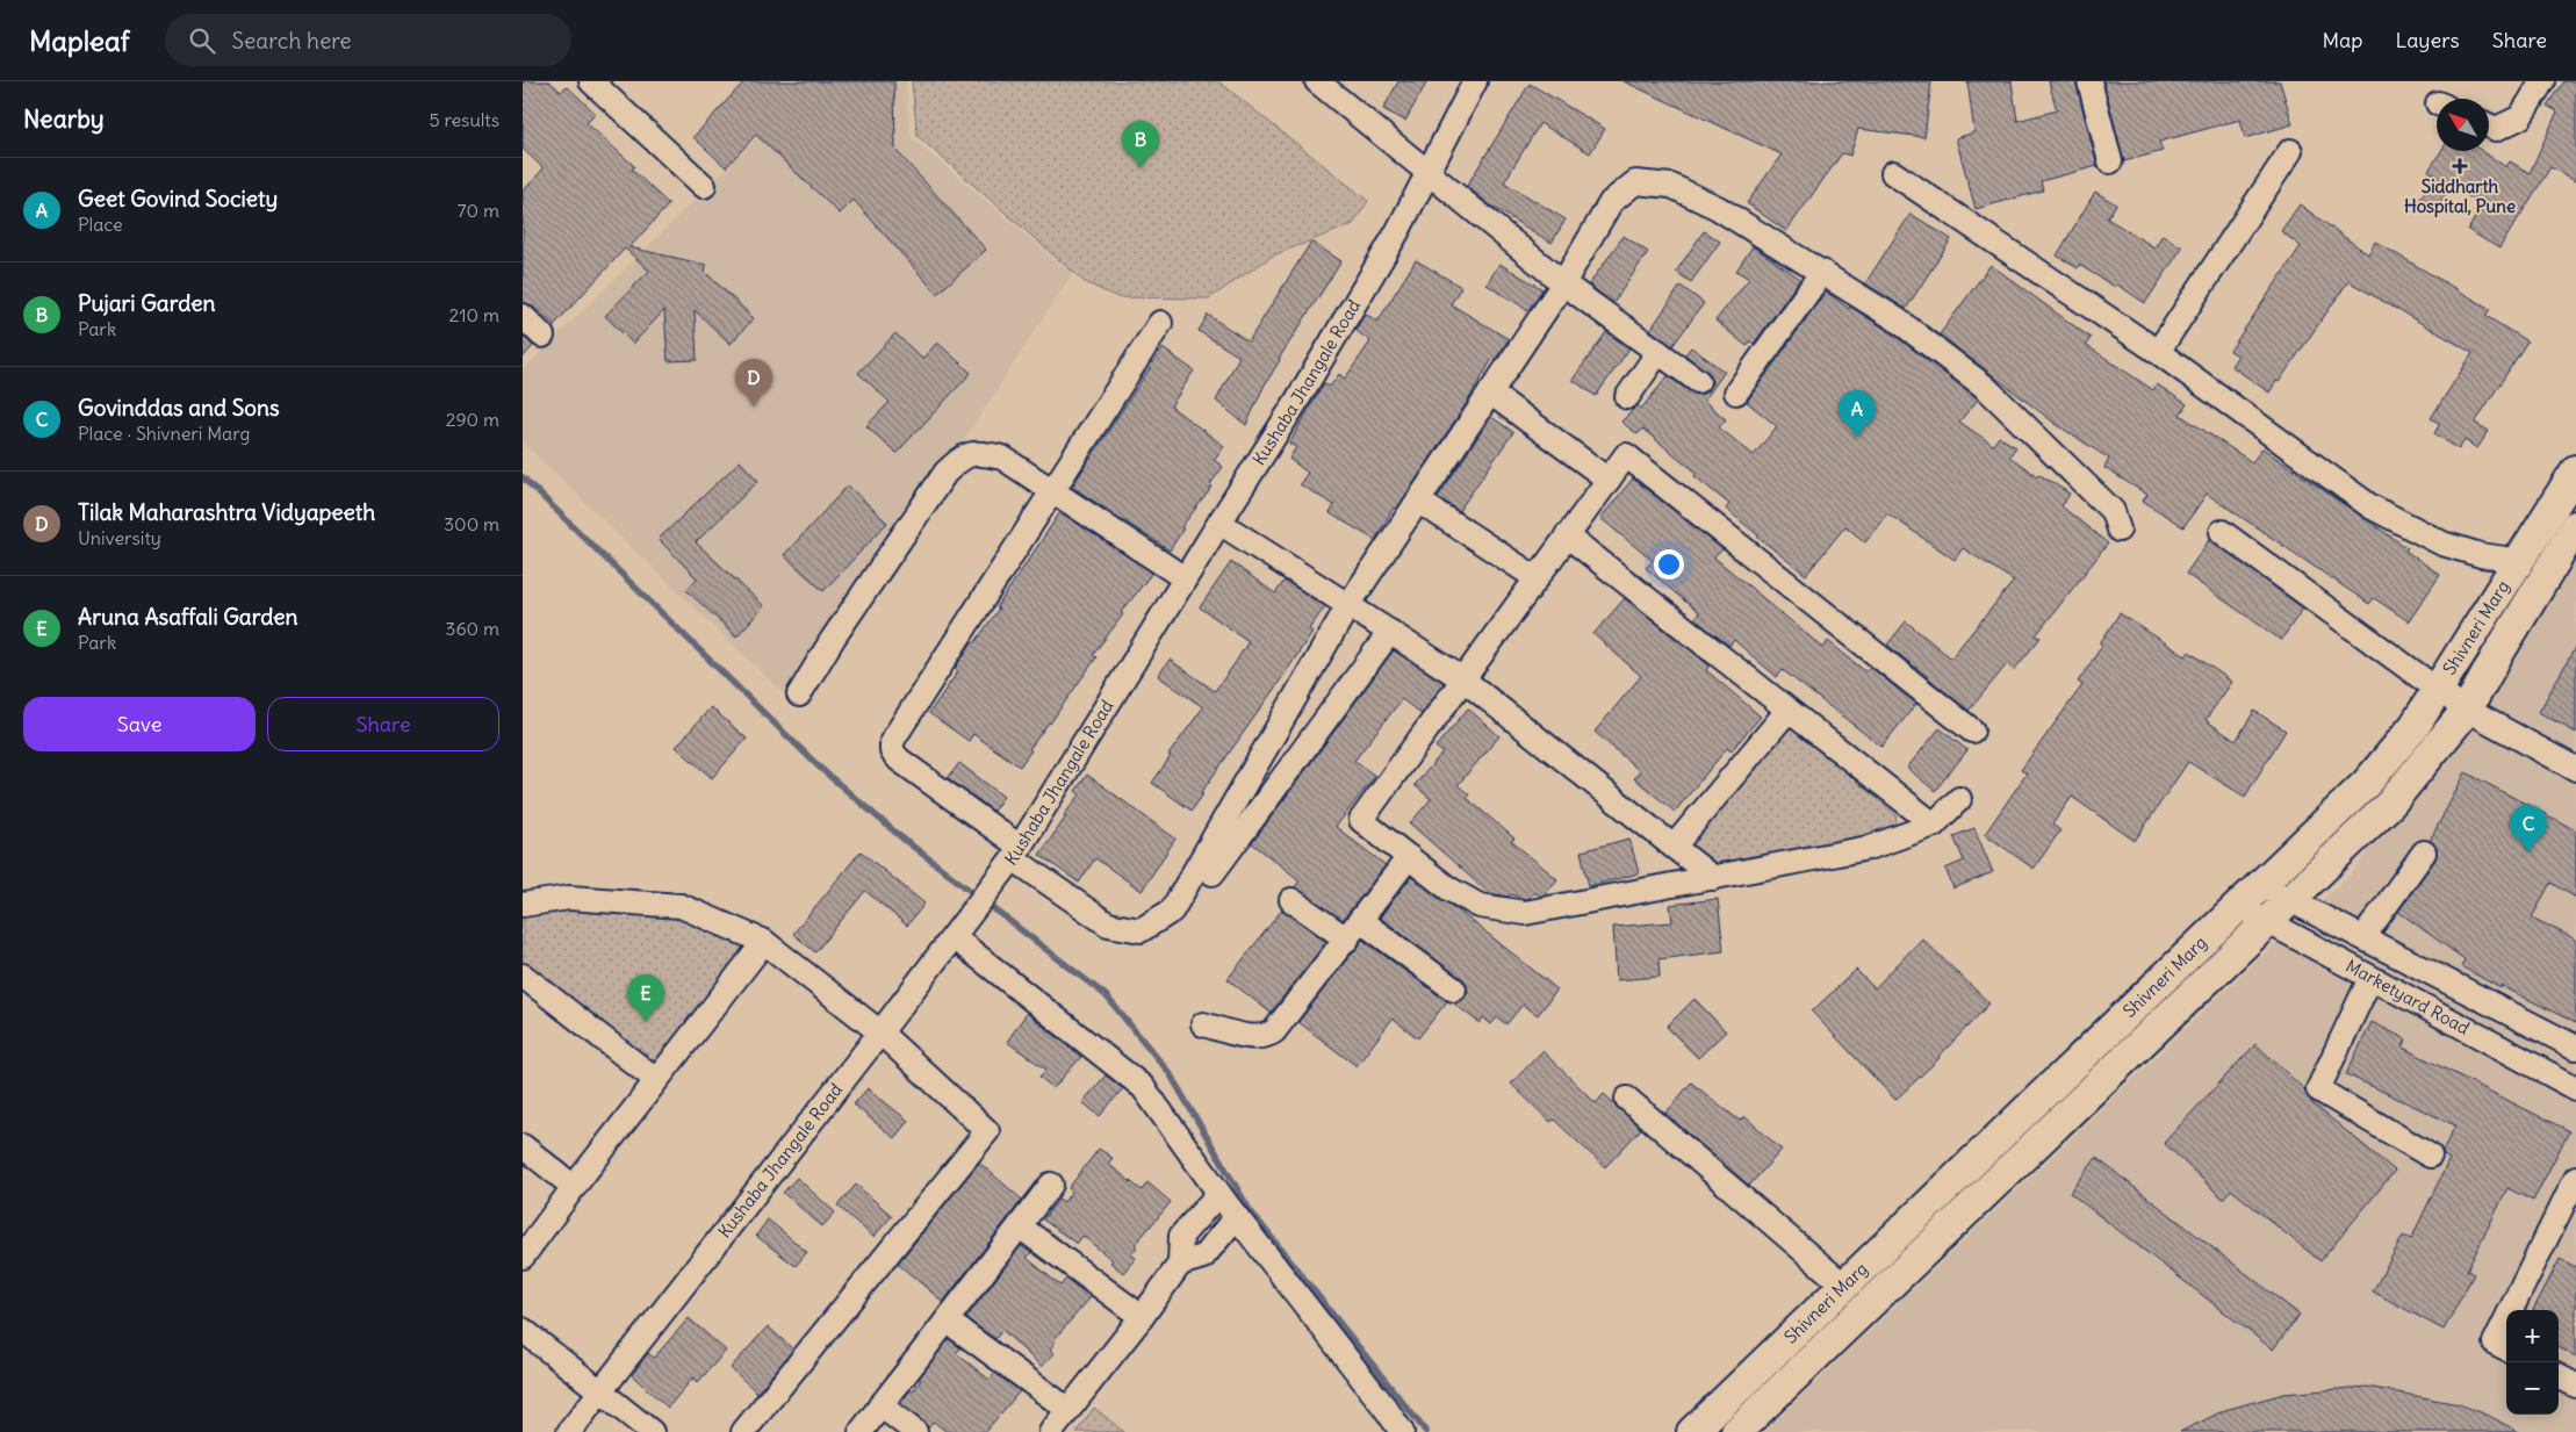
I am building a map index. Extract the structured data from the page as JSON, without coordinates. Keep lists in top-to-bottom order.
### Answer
{
  "streets": {
    "main road": ["Shivneri Marg"],
    "street": ["Kushaba Jhangale Road", "Marketyard Road"]
  },
  "crossings": [
    ["Shivneri Marg", "Marketyard Road"]
  ],
  "places": {
    "health": ["Siddharth Hospital, Pune"]
  },
  "north": "top left",
  "page": {
    "header": "Mapleaf",
    "search": "Search here",
    "nav": ["Map", "Layers", "Share"],
    "heading": ["Nearby", "5 results"],
    "pins": [
      "B",
      "D",
      "A",
      "C",
      "E"
    ],
    "list": [
      {
        "mark": "A",
        "name": "Geet Govind Society",
        "note": "Place",
        "value": "70 m"
      },
      {
        "mark": "B",
        "name": "Pujari Garden",
        "note": "Park",
        "value": "210 m"
      },
      {
        "mark": "C",
        "name": "Govinddas and Sons",
        "note": "Place · Shivneri Marg",
        "value": "290 m"
      },
      {
        "mark": "D",
        "name": "Tilak Maharashtra Vidyapeeth",
        "note": "University",
        "value": "300 m"
      },
      {
        "mark": "E",
        "name": "Aruna Asaffali Garden",
        "note": "Park",
        "value": "360 m"
      }
    ],
    "buttons": ["Save", "Share"],
    "map_buttons": ["+", "−"]
  }
}
